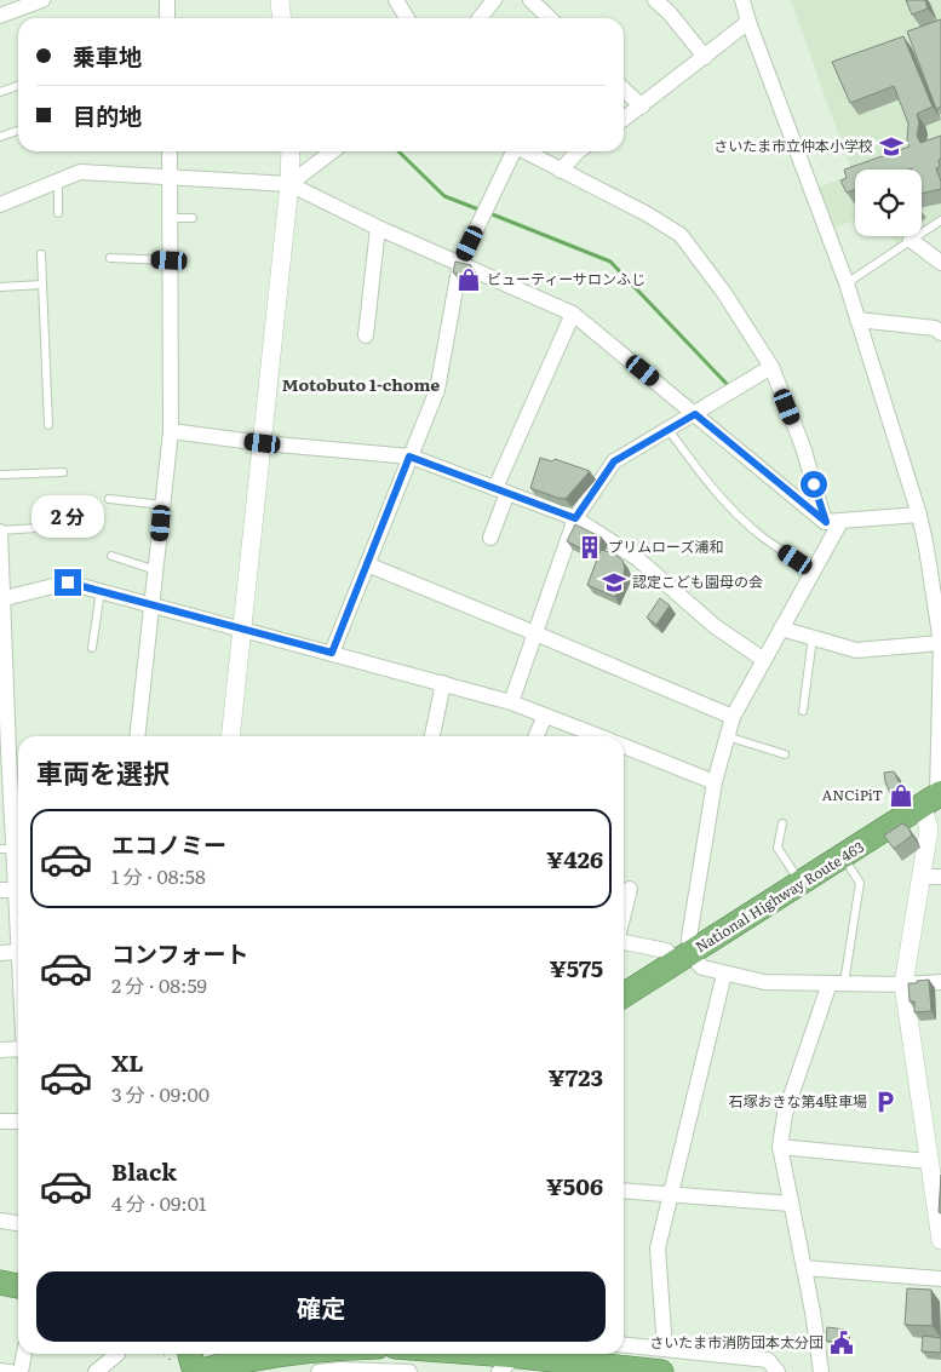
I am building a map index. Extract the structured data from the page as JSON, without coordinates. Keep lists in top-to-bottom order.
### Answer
{
  "streets": {
    "highway": ["National Highway Route 463"]
  },
  "districts": ["Motobuto 1-chome"],
  "places": {
    "school or university": ["さいたま市立仲本小学校", "認定こども園母の会"],
    "shop": ["ビューティーサロンふじ", "ANCiPiT"],
    "building": ["プリムローズ浦和"],
    "parking": ["石塚おきな第4駐車場"],
    "public building": ["さいたま市消防団本太分団"]
  },
  "page": {
    "banner": ["乗車地", "目的地"],
    "bubble": "2 分",
    "heading": "車両を選択",
    "list": [
      {
        "name": "エコノミー",
        "note": "1 分 · 08:58",
        "value": "¥426"
      },
      {
        "name": "コンフォート",
        "note": "2 分 · 08:59",
        "value": "¥575"
      },
      {
        "name": "XL",
        "note": "3 分 · 09:00",
        "value": "¥723"
      },
      {
        "name": "Black",
        "note": "4 分 · 09:01",
        "value": "¥506"
      }
    ],
    "buttons": "確定"
  }
}
